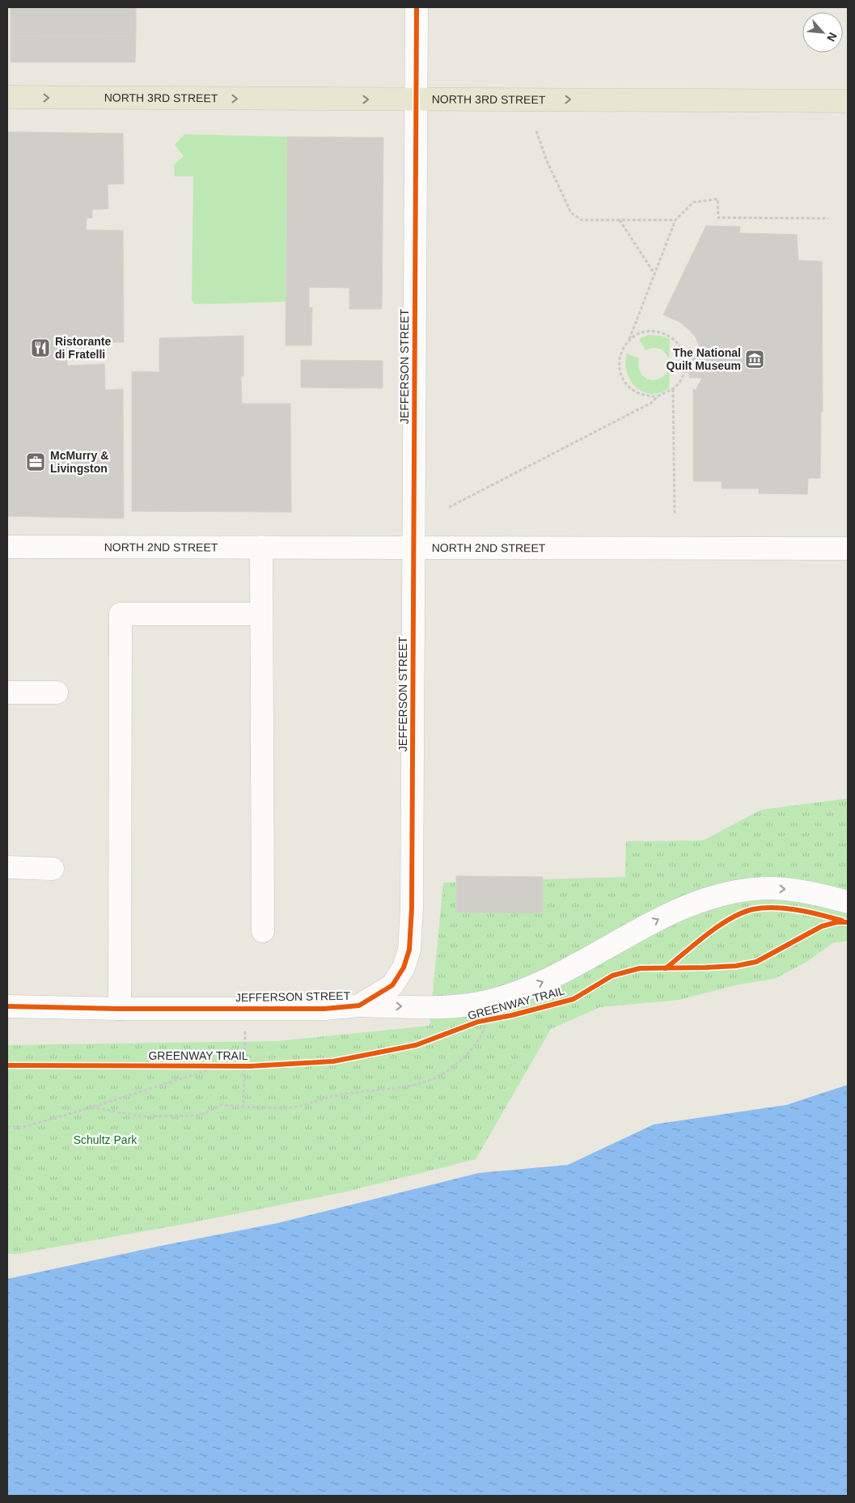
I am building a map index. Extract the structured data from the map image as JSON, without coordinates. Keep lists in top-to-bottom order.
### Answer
{
  "streets": {
    "main road": ["NORTH 3RD STREET"],
    "street": ["JEFFERSON STREET", "NORTH 2ND STREET"],
    "cycle path": ["GREENWAY TRAIL"]
  },
  "crossings": [
    ["NORTH 3RD STREET", "JEFFERSON STREET"],
    ["JEFFERSON STREET", "NORTH 2ND STREET"]
  ],
  "one_way": ["NORTH 3RD STREET"],
  "parks": ["Schultz Park"],
  "places": {
    "restaurant": ["Ristorante di Fratelli"],
    "museum": ["The National Quilt Museum"],
    "office": ["McMurry & Livingston"]
  },
  "north": "bottom right"
}
